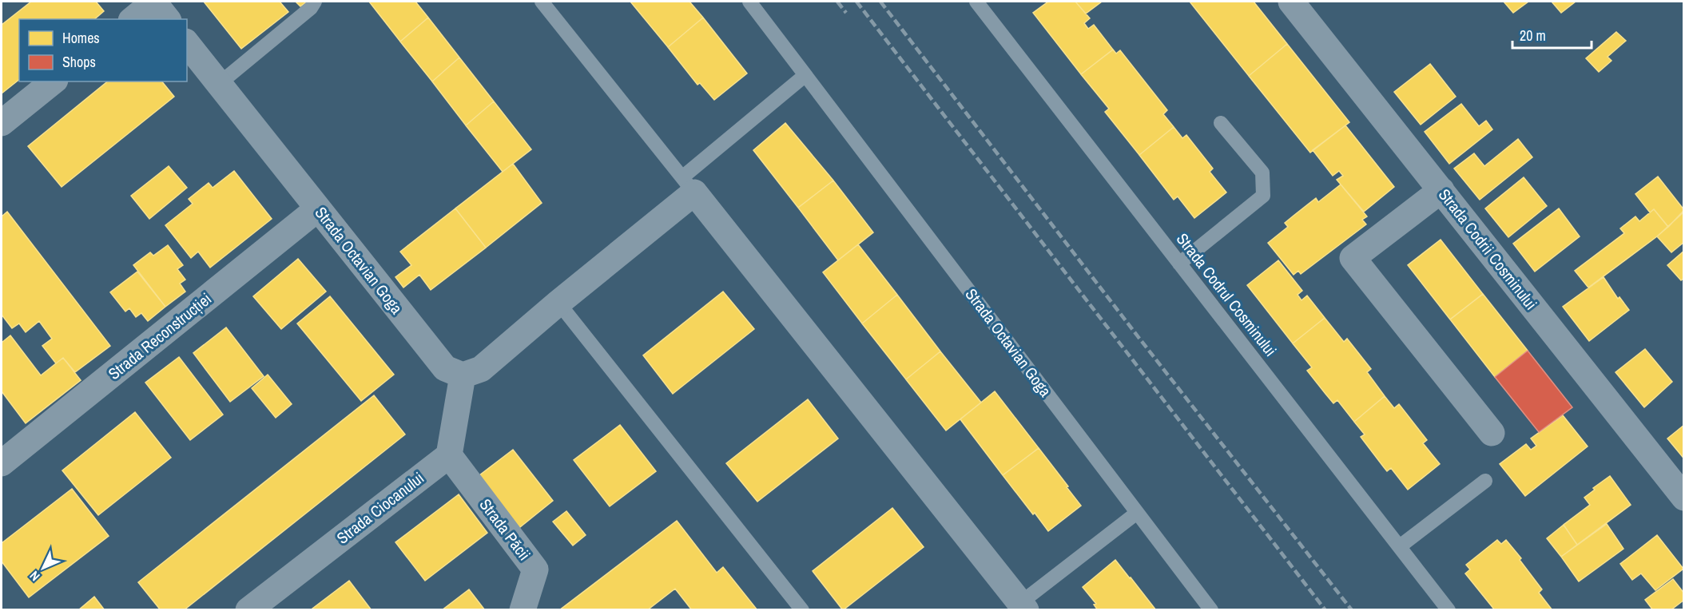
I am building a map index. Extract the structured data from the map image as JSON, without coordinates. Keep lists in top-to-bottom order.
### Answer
{
  "streets": {
    "street": [
      "Strada Codrii Cosminului",
      "Strada Octavian Goga",
      "Strada Reconstrucției",
      "Strada Ciocanului",
      "Strada Păcii"
    ],
    "lane": ["Strada Codrul Cosminului"]
  },
  "crossings": [
    ["Strada Octavian Goga", "Strada Reconstrucției"],
    ["Strada Ciocanului", "Strada Păcii"]
  ],
  "legend": ["Homes", "Shops"],
  "scale_bar": "20 m",
  "north": "bottom left"
}
